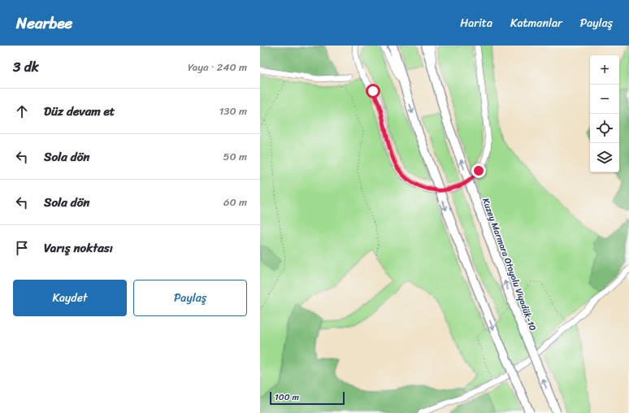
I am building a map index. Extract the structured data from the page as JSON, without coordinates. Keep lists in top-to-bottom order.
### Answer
{
  "streets": {
    "highway": ["Kuzey Marmara Otoyolu Viyadük-10"]
  },
  "scale_bar": "100 m",
  "page": {
    "header": "Nearbee",
    "nav": ["Harita", "Katmanlar", "Paylaş"],
    "heading": ["3 dk", "Yaya · 240 m"],
    "map_buttons": ["+", "−"],
    "list": [
      ["Düz devam et", "130 m"],
      ["Sola dön", "50 m"],
      ["Sola dön", "60 m"],
      "Varış noktası"
    ],
    "buttons": ["Kaydet", "Paylaş"],
    "scale": "100 m"
  }
}
